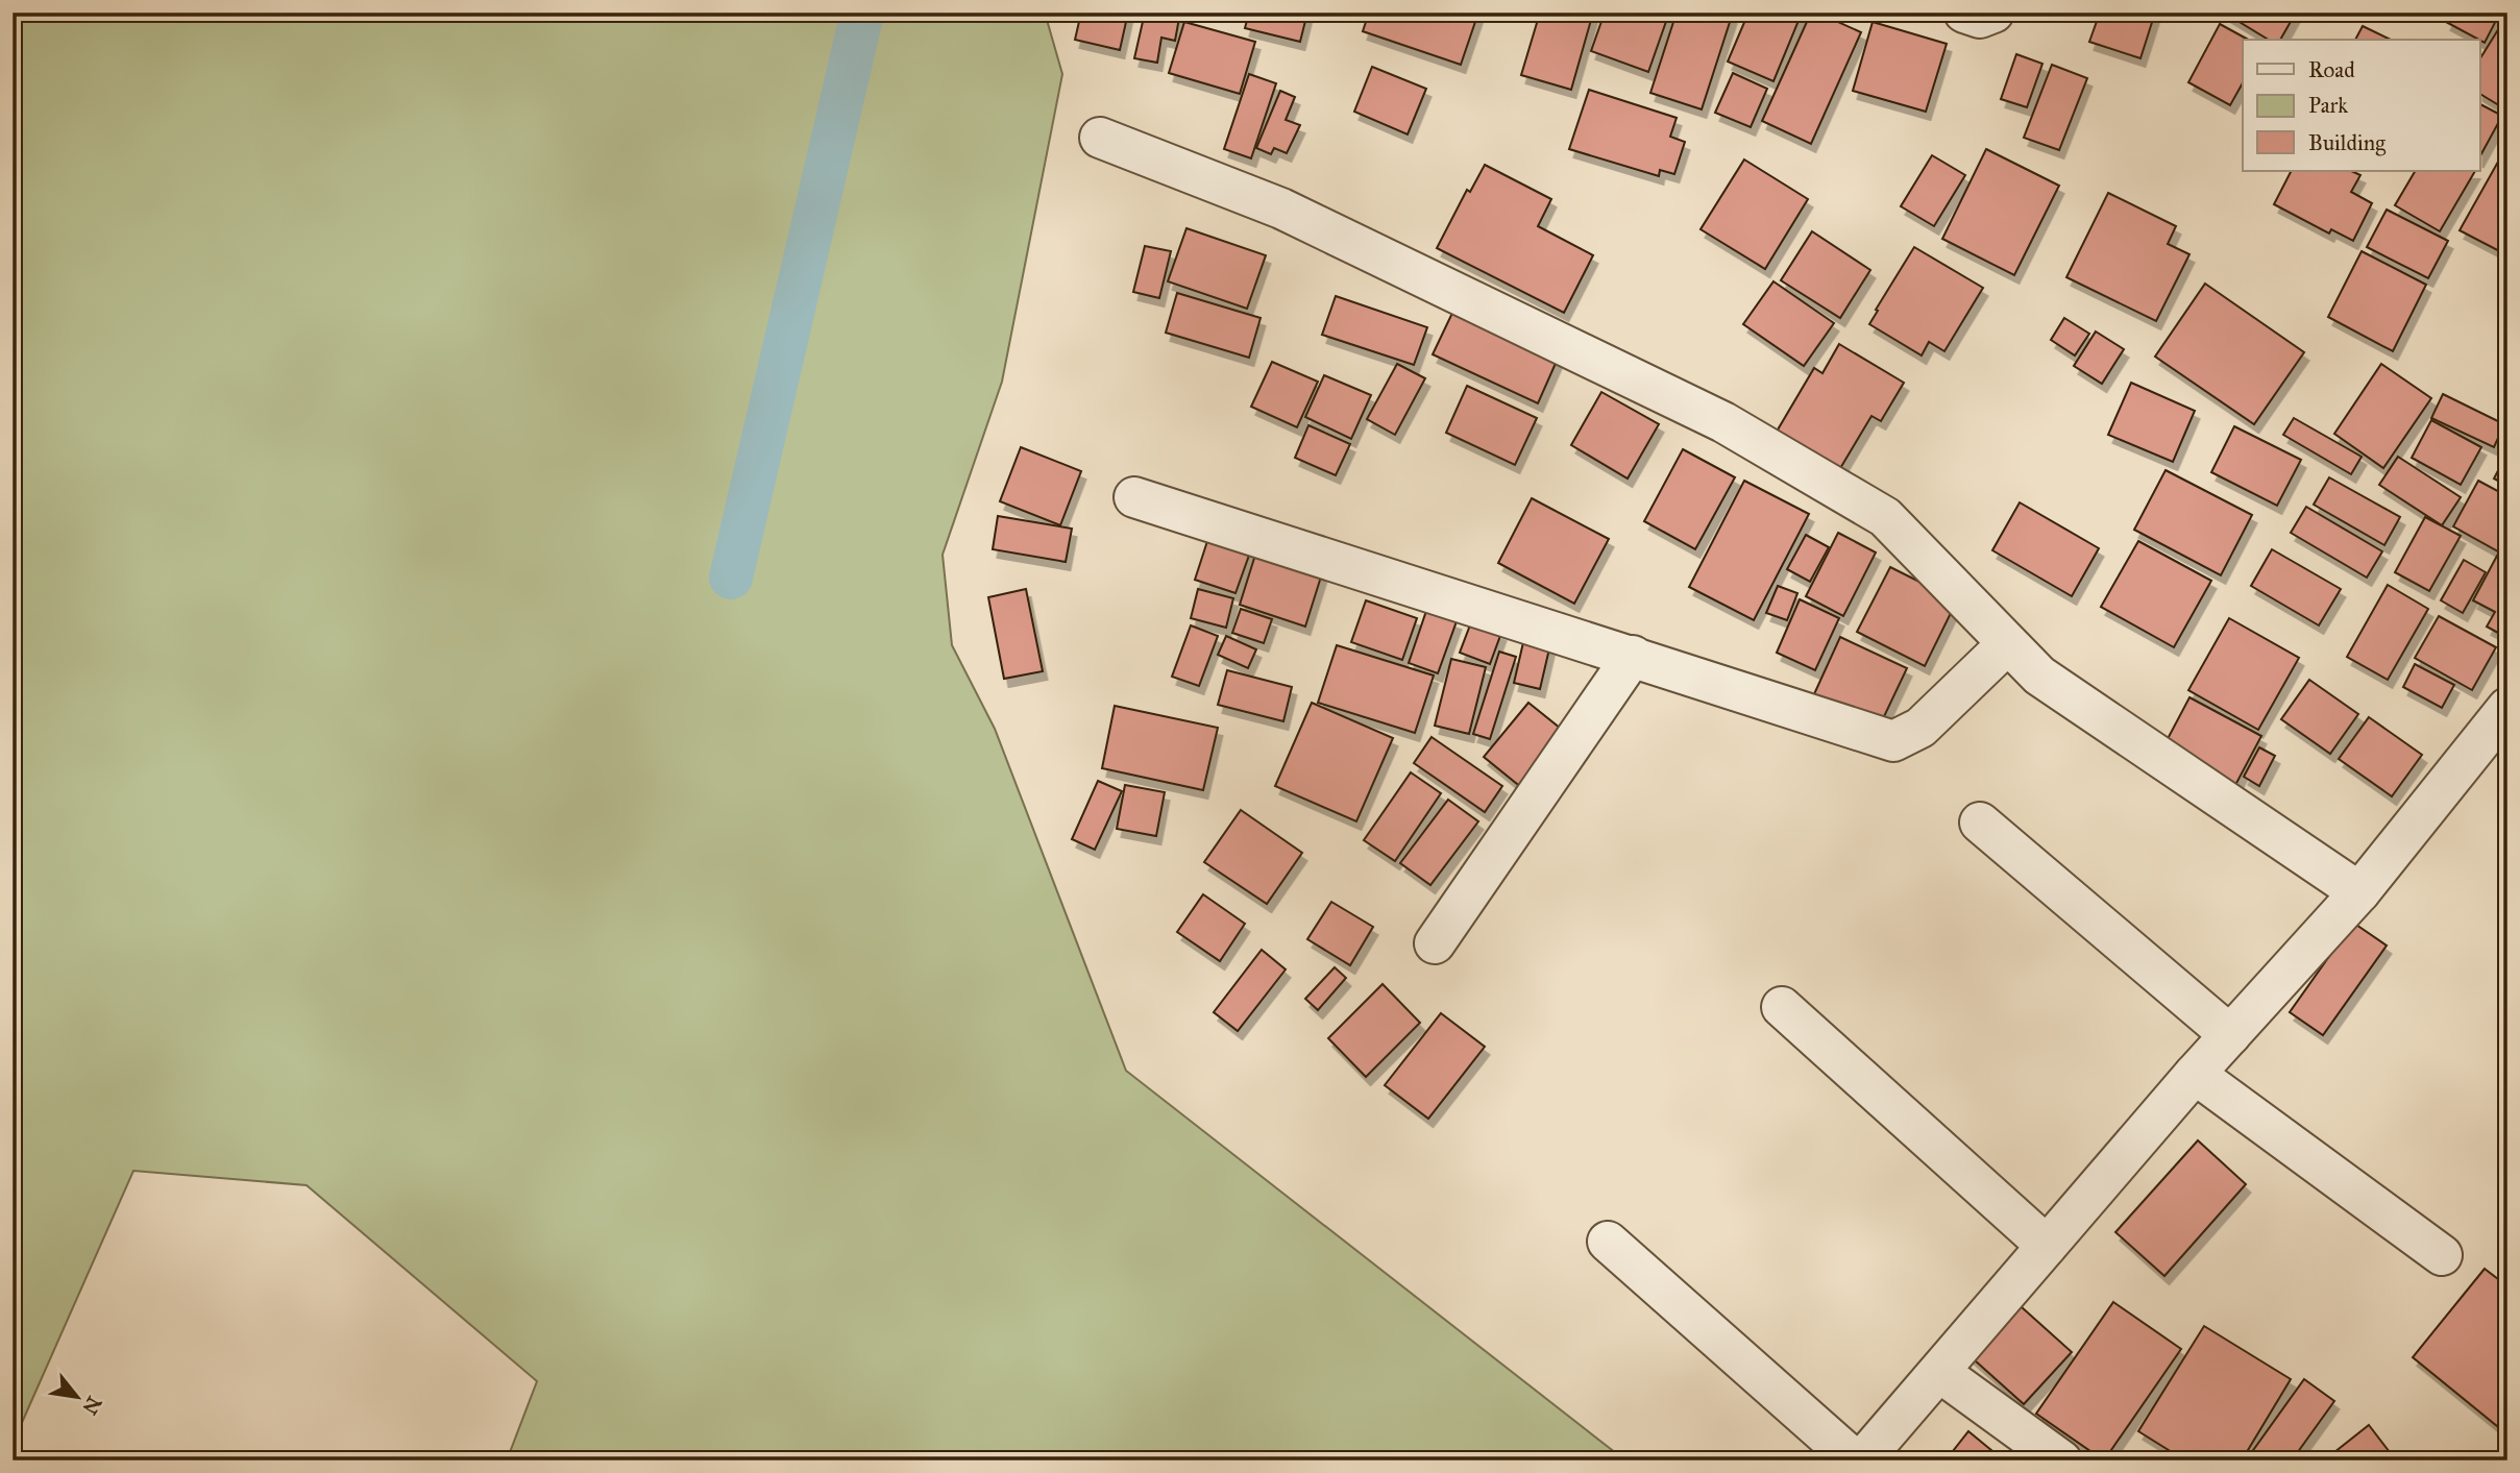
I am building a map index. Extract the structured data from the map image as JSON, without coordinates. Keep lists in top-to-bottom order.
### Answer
{
  "legend": ["Road", "Park", "Building"],
  "north": "bottom right"
}
